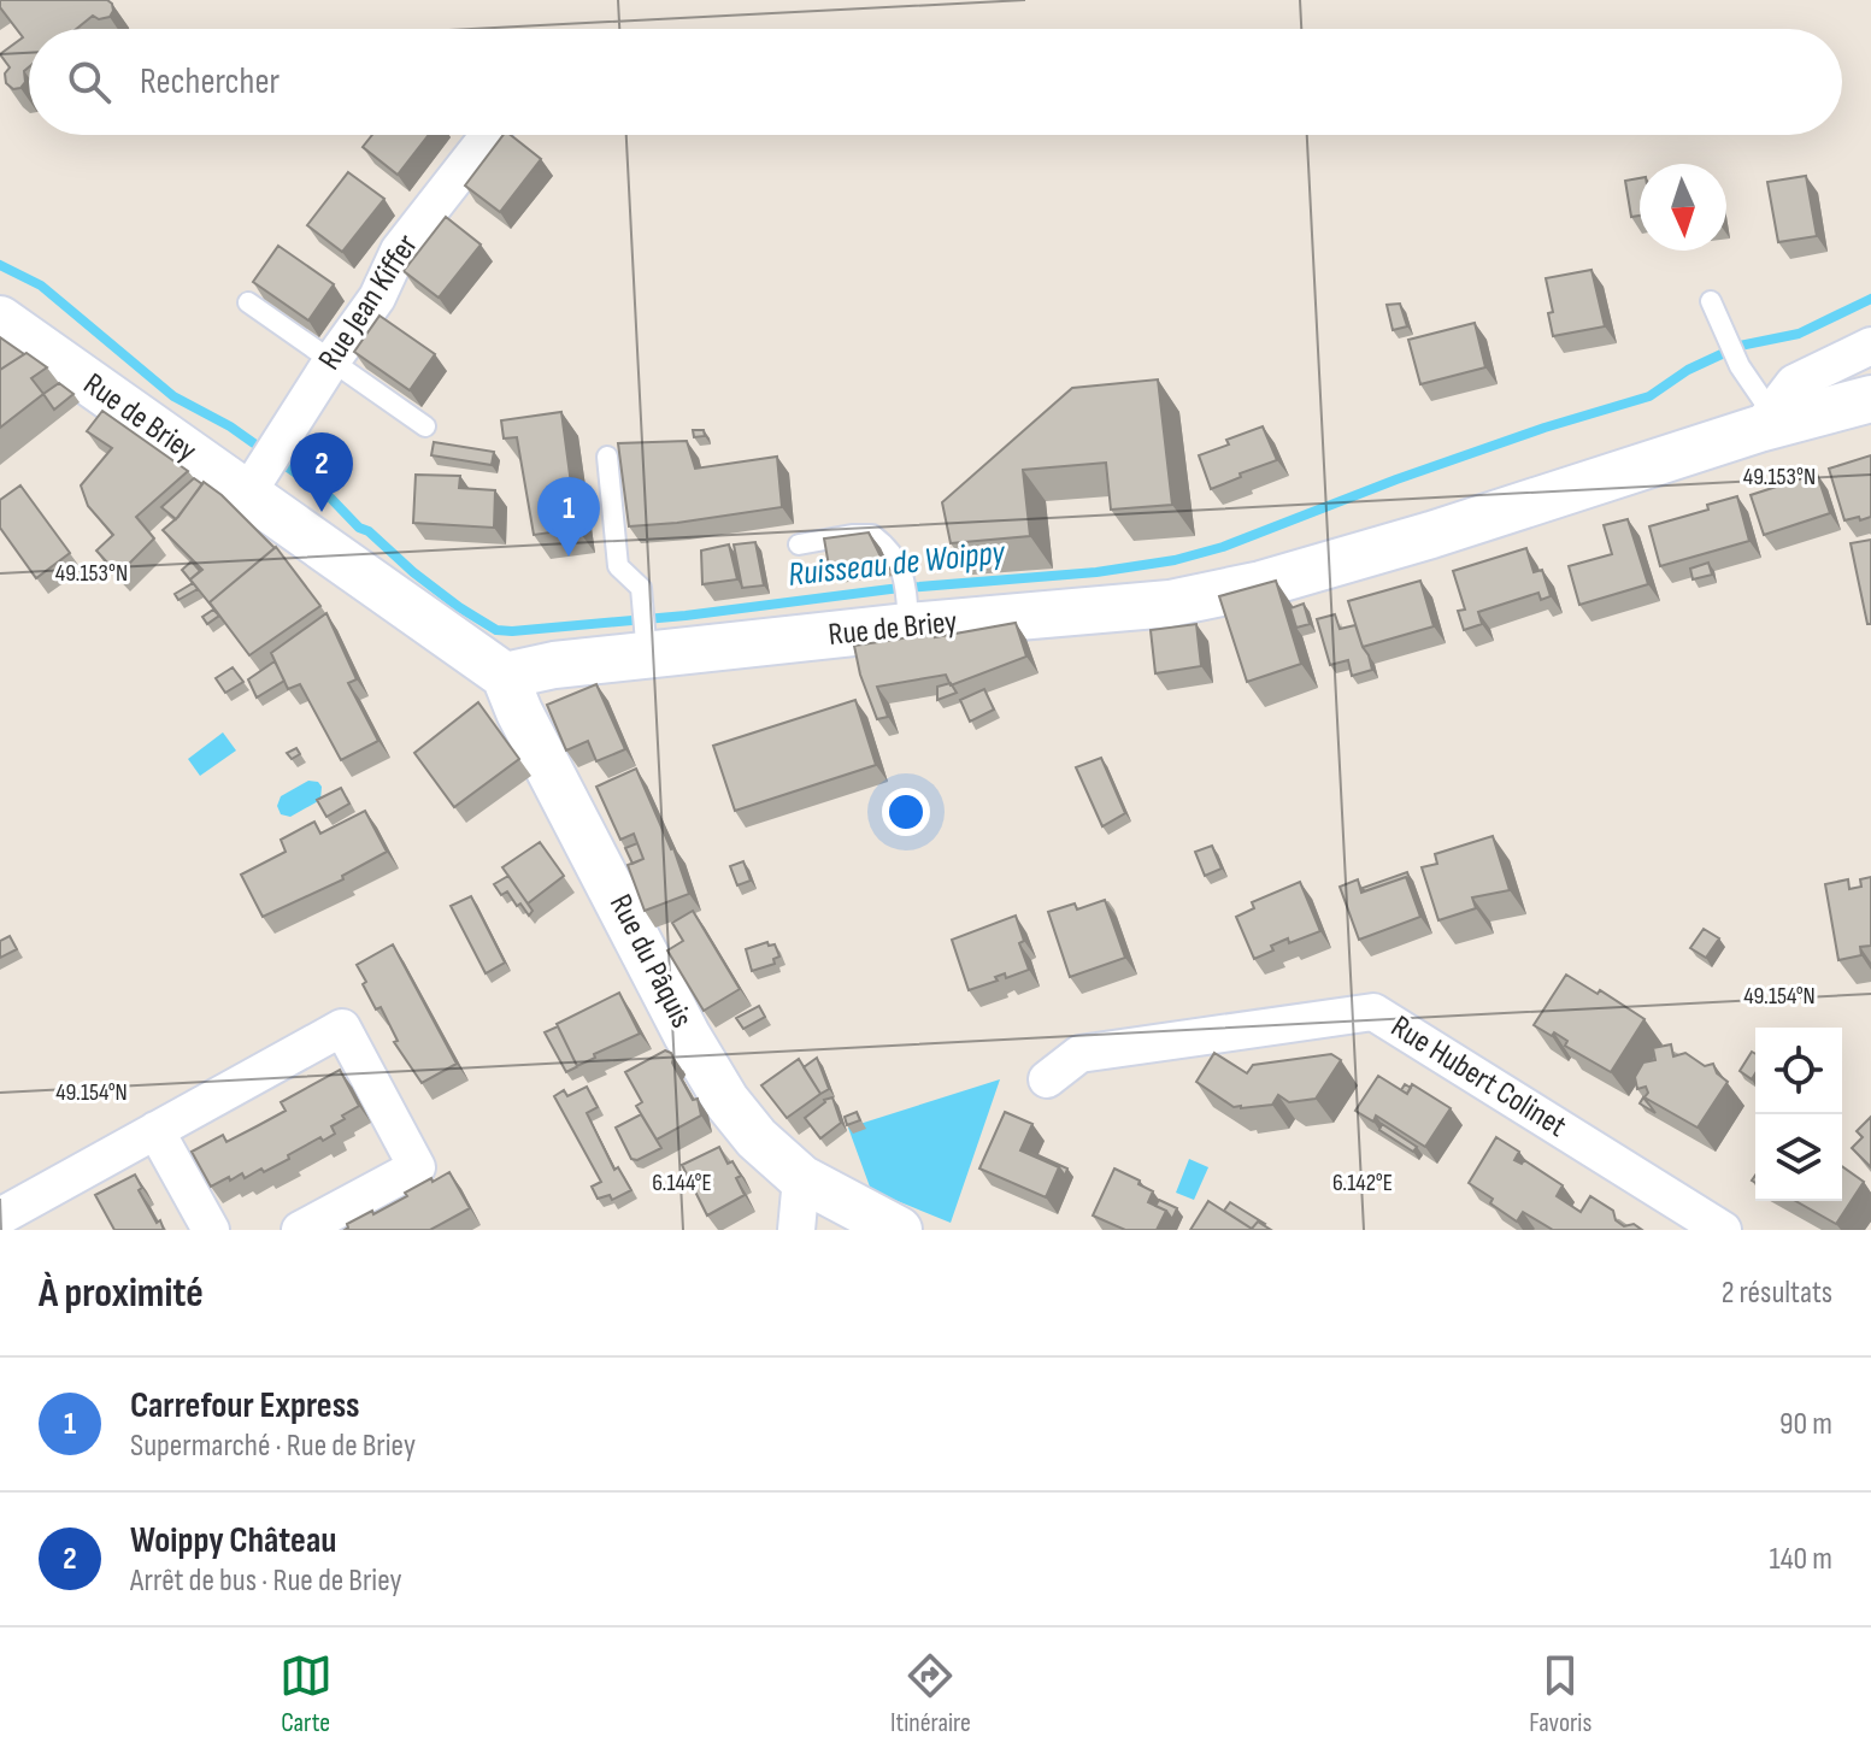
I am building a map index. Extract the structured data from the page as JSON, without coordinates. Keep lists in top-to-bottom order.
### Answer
{
  "streets": {
    "street": [
      "Rue Jean Kiffer",
      "Rue de Briey",
      "Rue du Pâquis",
      "Rue Hubert Colinet"
    ]
  },
  "crossings": [
    ["Rue Jean Kiffer", "Rue de Briey"],
    ["Rue de Briey", "Rue du Pâquis"]
  ],
  "water": ["Ruisseau de Woippy"],
  "north": "bottom",
  "page": {
    "search": "Rechercher",
    "pins": ["2", "1"],
    "heading": ["À proximité", "2 résultats"],
    "list": [
      {
        "mark": "1",
        "name": "Carrefour Express",
        "note": "Supermarché · Rue de Briey",
        "value": "90 m"
      },
      {
        "mark": "2",
        "name": "Woippy Château",
        "note": "Arrêt de bus · Rue de Briey",
        "value": "140 m"
      }
    ],
    "nav": ["Carte", "Itinéraire", "Favoris"]
  },
  "coordinates": [
    "49.153°N",
    "49.154°N",
    "6.144°E",
    "6.142°E"
  ]
}
